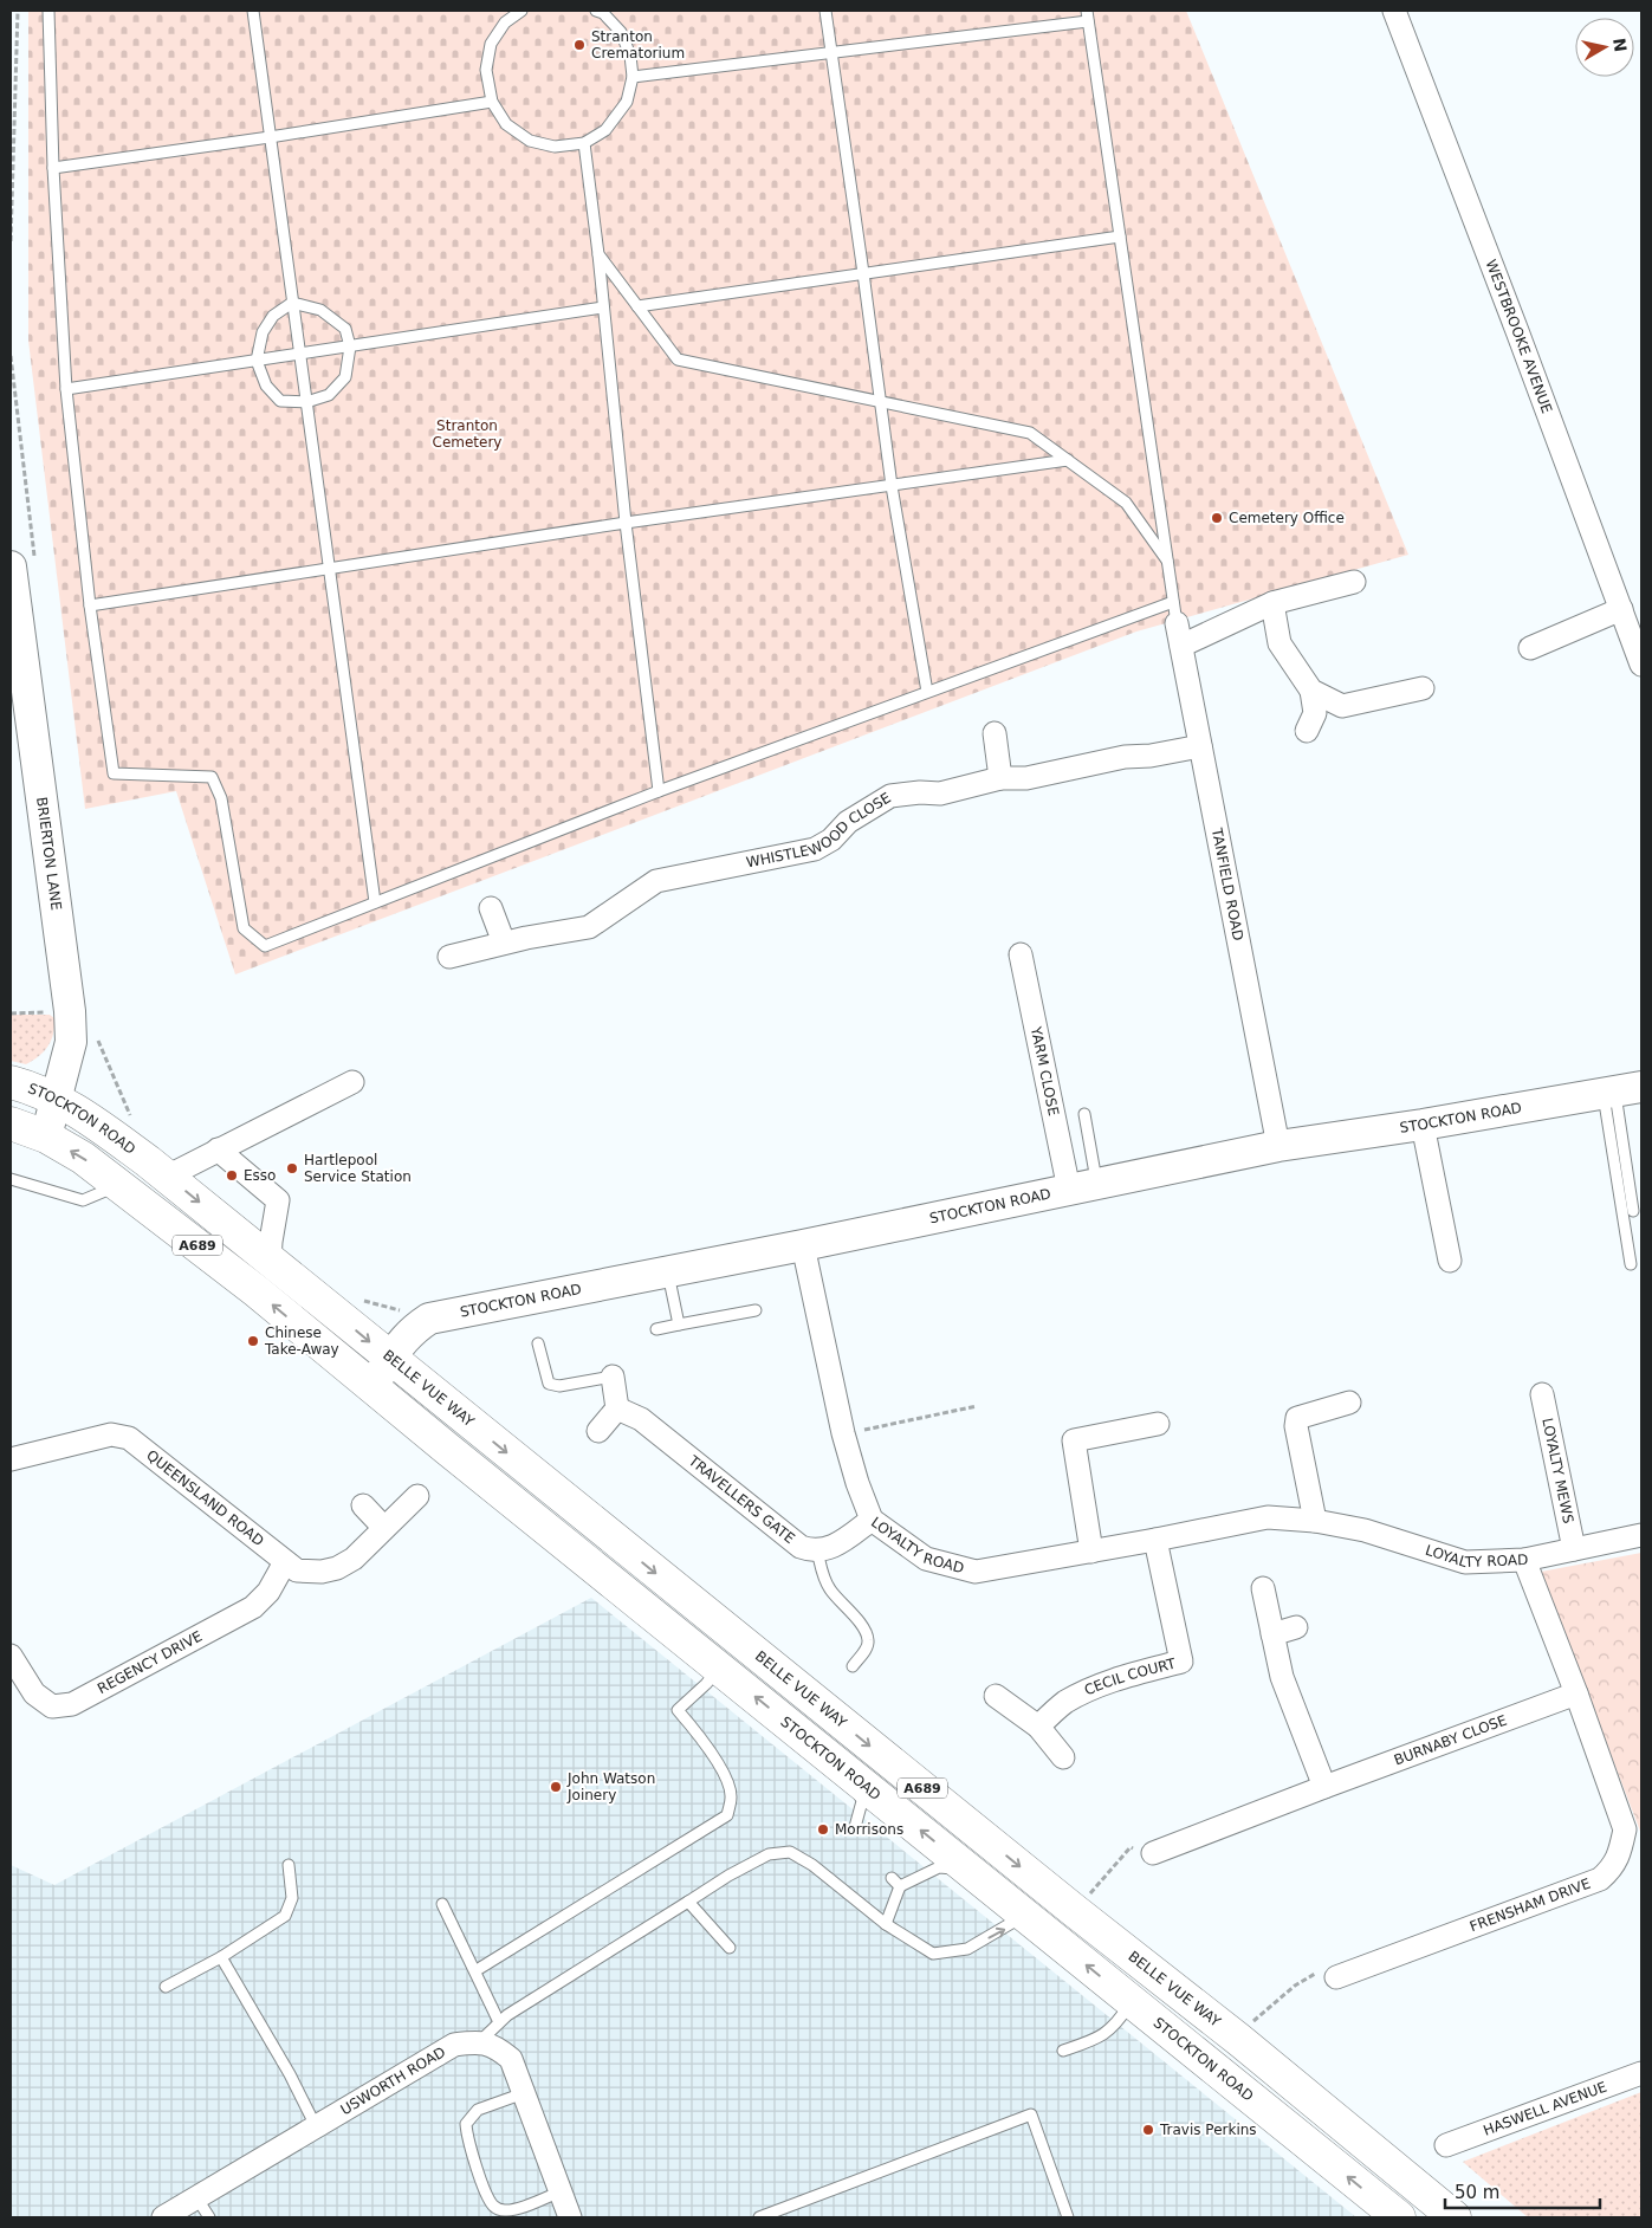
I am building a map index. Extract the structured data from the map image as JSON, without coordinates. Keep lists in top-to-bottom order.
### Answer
{
  "streets": {
    "highway": ["STOCKTON ROAD", "A689", "BELLE VUE WAY"],
    "street": [
      "WESTBROOKE AVENUE",
      "WHISTLEWOOD CLOSE",
      "BRIERTON LANE",
      "TANFIELD ROAD",
      "YARM CLOSE",
      "LOYALTY MEWS",
      "QUEENSLAND ROAD",
      "TRAVELLERS GATE",
      "LOYALTY ROAD",
      "REGENCY DRIVE",
      "CECIL COURT",
      "BURNABY CLOSE",
      "FRENSHAM DRIVE",
      "USWORTH ROAD",
      "HASWELL AVENUE"
    ]
  },
  "crossings": [
    ["WHISTLEWOOD CLOSE", "TANFIELD ROAD"],
    ["BRIERTON LANE", "STOCKTON ROAD"],
    ["TANFIELD ROAD", "STOCKTON ROAD"],
    ["YARM CLOSE", "STOCKTON ROAD"],
    ["STOCKTON ROAD", "BELLE VUE WAY"],
    ["STOCKTON ROAD", "LOYALTY ROAD"],
    ["LOYALTY MEWS", "LOYALTY ROAD"],
    ["QUEENSLAND ROAD", "REGENCY DRIVE"],
    ["LOYALTY ROAD", "CECIL COURT"],
    ["LOYALTY ROAD", "FRENSHAM DRIVE"],
    ["BURNABY CLOSE", "FRENSHAM DRIVE"]
  ],
  "one_way": ["STOCKTON ROAD", "BELLE VUE WAY"],
  "parks": ["Stranton Cemetery"],
  "places": [
    "Stranton Crematorium",
    "Cemetery Office",
    "Hartlepool Service Station",
    "Esso",
    "Chinese Take-Away",
    "John Watson Joinery",
    "Morrisons",
    "Travis Perkins"
  ],
  "scale_bar": "50 m",
  "north": "right"
}
